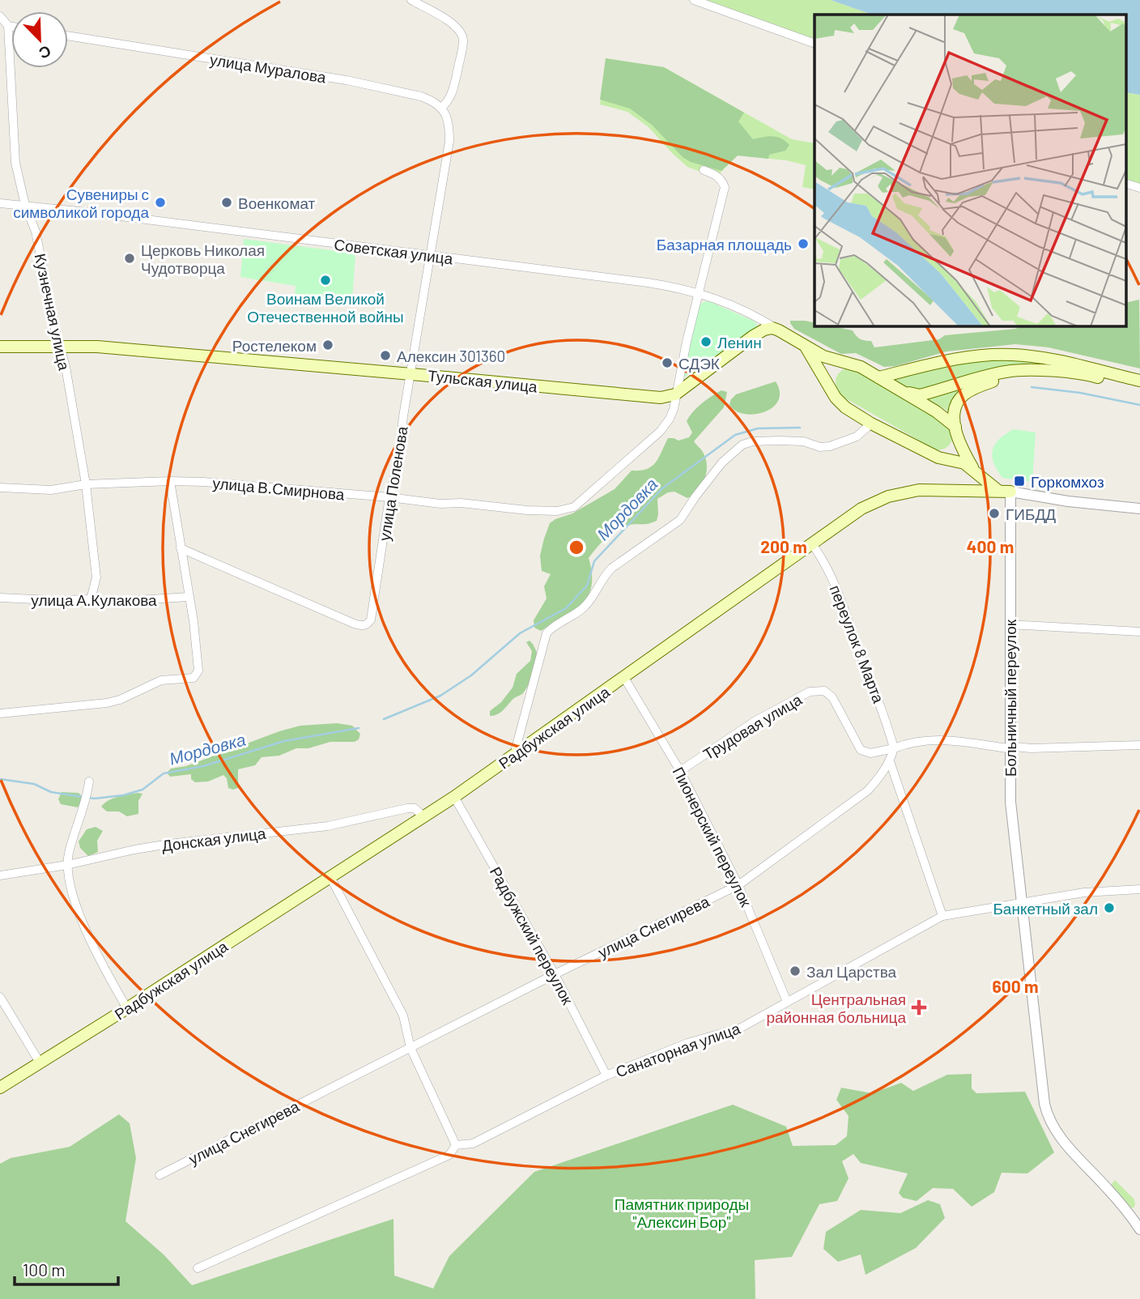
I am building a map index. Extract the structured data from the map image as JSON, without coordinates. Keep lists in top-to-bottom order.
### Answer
{
  "streets": {
    "main road": ["Тульская улица", "Радбужская улица"],
    "street": [
      "улица Муралова",
      "Советская улица",
      "Кузнечная улица",
      "улица Поленова",
      "улица В.Смирнова",
      "улица А.Кулакова",
      "переулок 8 Марта",
      "Больничный переулок",
      "Трудовая улица",
      "Пионерский переулок",
      "Донская улица",
      "улица Снегирева",
      "Радбужский переулок",
      "Санаторная улица"
    ]
  },
  "crossings": [
    ["улица Муралова", "улица Поленова"],
    ["Советская улица", "Кузнечная улица"],
    ["Советская улица", "улица Поленова"],
    ["Кузнечная улица", "Тульская улица"],
    ["Кузнечная улица", "улица В.Смирнова"],
    ["Кузнечная улица", "улица А.Кулакова"],
    ["Тульская улица", "улица Поленова"],
    ["Тульская улица", "улица В.Смирнова"],
    ["улица Поленова", "улица В.Смирнова"],
    ["переулок 8 Марта", "Трудовая улица"],
    ["переулок 8 Марта", "Радбужская улица"],
    ["переулок 8 Марта", "улица Снегирева"],
    ["Больничный переулок", "Радбужская улица"],
    ["Больничный переулок", "Санаторная улица"],
    ["Трудовая улица", "Пионерский переулок"],
    ["Трудовая улица", "улица Снегирева"],
    ["Радбужская улица", "Пионерский переулок"],
    ["Радбужская улица", "Донская улица"],
    ["Радбужская улица", "Радбужский переулок"],
    ["Пионерский переулок", "улица Снегирева"],
    ["Пионерский переулок", "Санаторная улица"],
    ["улица Снегирева", "Радбужский переулок"],
    ["Радбужский переулок", "Санаторная улица"]
  ],
  "water": ["Мордовка"],
  "parks": ["Памятник природы \"Алексин Бор\""],
  "places": {
    "other": [
      "Сувениры с символикой города",
      "Военкомат",
      "Базарная площадь",
      "Церковь Николая Чудотворца",
      "Воинам Великой Отечественной войны",
      "Ленин",
      "Ростелеком",
      "Алексин 301360",
      "СДЭК",
      "ГИБДД",
      "Банкетный зал",
      "Зал Царства"
    ],
    "transit": ["Горкомхоз"],
    "health": ["Центральная районная больница"]
  },
  "scale_bar": "100 m",
  "north": "bottom right",
  "rings": ["200 m", "400 m", "600 m"]
}
